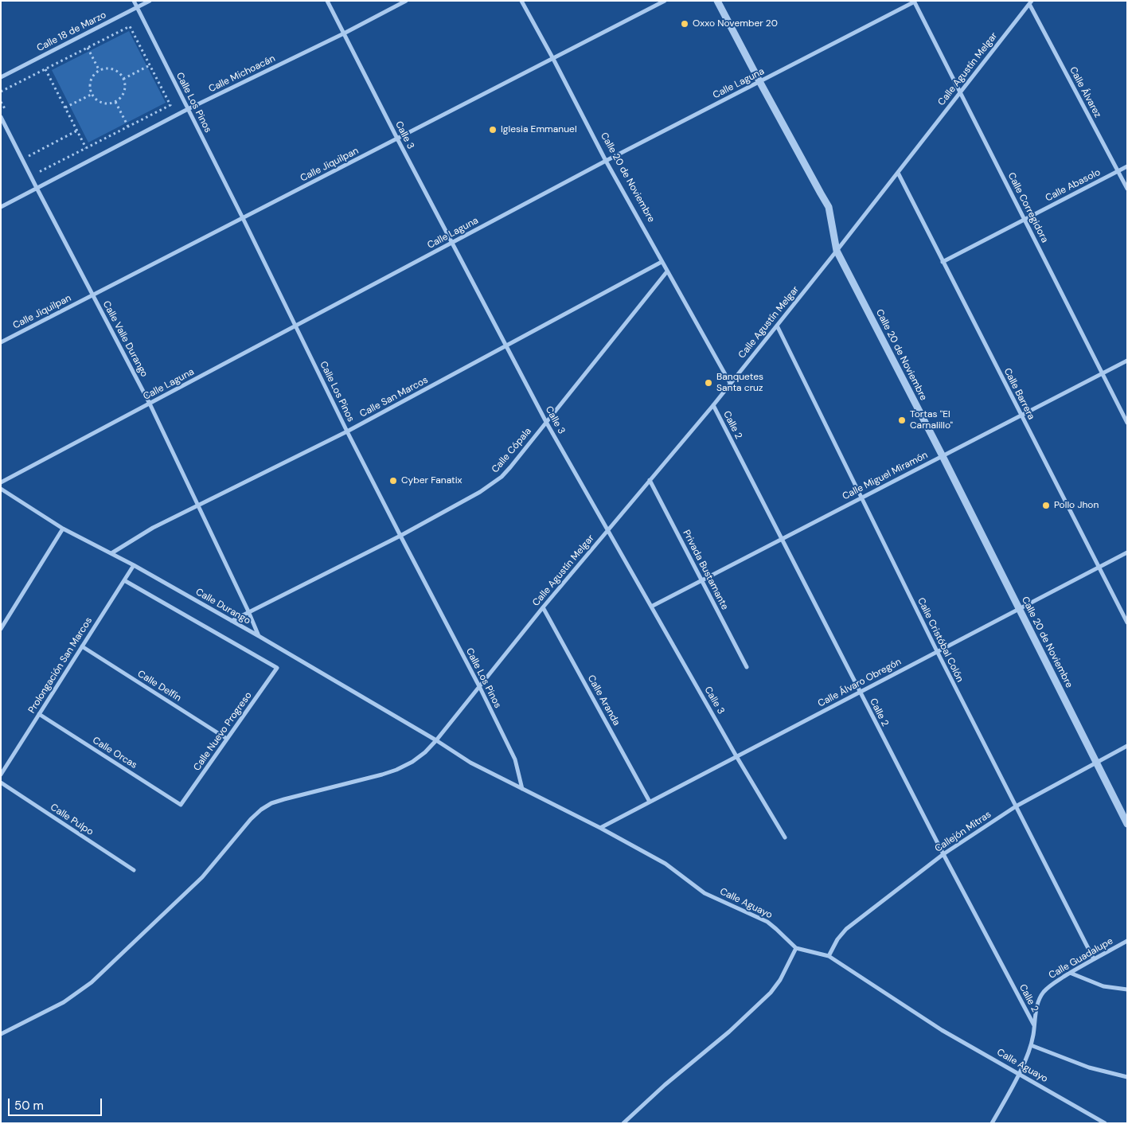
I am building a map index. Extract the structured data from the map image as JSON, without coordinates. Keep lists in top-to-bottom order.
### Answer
{
  "streets": {
    "street": [
      "Calle 18 de Marzo",
      "Calle Agustín Melgar",
      "Calle Michoacán",
      "Calle Laguna",
      "Calle Álvarez",
      "Calle Los Pinos",
      "Calle 3",
      "Calle Jiquilpan",
      "Calle 20 de Noviembre",
      "Calle Abasolo",
      "Calle Corregidora",
      "Calle Valle Durango",
      "Calle Barrera",
      "Calle San Marcos",
      "Calle 2",
      "Calle Cópala",
      "Calle Miguel Miramón",
      "Privada Bustamante",
      "Calle Durango",
      "Calle Cristóbal Colón",
      "Prolongación San Marcos",
      "Calle Álvaro Obregón",
      "Calle Delfín",
      "Calle Aranda",
      "Calle Nuevo Progreso",
      "Calle Orcas",
      "Calle Pulpo",
      "Callejón Mitras",
      "Calle Aguayo",
      "Calle Guadalupe"
    ]
  },
  "crossings": [
    ["Calle 18 de Marzo", "Calle Los Pinos"],
    ["Calle Agustín Melgar", "Calle Álvarez"],
    ["Calle Agustín Melgar", "Calle Los Pinos"],
    ["Calle Agustín Melgar", "Calle 3"],
    ["Calle Agustín Melgar", "Calle 20 de Noviembre"],
    ["Calle Agustín Melgar", "Calle Corregidora"],
    ["Calle Agustín Melgar", "Calle Barrera"],
    ["Calle Agustín Melgar", "Calle 2"],
    ["Calle Agustín Melgar", "Privada Bustamante"],
    ["Calle Agustín Melgar", "Calle Durango"],
    ["Calle Agustín Melgar", "Calle Cristóbal Colón"],
    ["Calle Agustín Melgar", "Calle Aranda"],
    ["Calle Agustín Melgar", "Calle Aguayo"],
    ["Calle Michoacán", "Calle Los Pinos"],
    ["Calle Michoacán", "Calle 3"],
    ["Calle Michoacán", "Calle Valle Durango"],
    ["Calle Laguna", "Calle Los Pinos"],
    ["Calle Laguna", "Calle 3"],
    ["Calle Laguna", "Calle 20 de Noviembre"],
    ["Calle Laguna", "Calle Corregidora"],
    ["Calle Laguna", "Calle Valle Durango"],
    ["Calle Álvarez", "Calle Abasolo"],
    ["Calle Los Pinos", "Calle Jiquilpan"],
    ["Calle Los Pinos", "Calle San Marcos"],
    ["Calle Los Pinos", "Calle Cópala"],
    ["Calle Los Pinos", "Calle Aguayo"],
    ["Calle 3", "Calle Jiquilpan"],
    ["Calle 3", "Calle San Marcos"],
    ["Calle 3", "Calle Cópala"],
    ["Calle 3", "Calle Miguel Miramón"],
    ["Calle 3", "Calle Álvaro Obregón"],
    ["Calle Jiquilpan", "Calle 20 de Noviembre"],
    ["Calle Jiquilpan", "Calle Valle Durango"],
    ["Calle 20 de Noviembre", "Calle San Marcos"],
    ["Calle 20 de Noviembre", "Calle Cópala"],
    ["Calle 20 de Noviembre", "Calle Miguel Miramón"],
    ["Calle 20 de Noviembre", "Calle Álvaro Obregón"],
    ["Calle 20 de Noviembre", "Callejón Mitras"],
    ["Calle Abasolo", "Calle Corregidora"],
    ["Calle Abasolo", "Calle Barrera"],
    ["Calle Corregidora", "Calle Miguel Miramón"],
    ["Calle Valle Durango", "Calle San Marcos"],
    ["Calle Valle Durango", "Calle Cópala"],
    ["Calle Valle Durango", "Calle Durango"],
    ["Calle Barrera", "Calle Miguel Miramón"],
    ["Calle Barrera", "Calle Álvaro Obregón"],
    ["Calle San Marcos", "Calle Durango"],
    ["Calle 2", "Calle Miguel Miramón"],
    ["Calle 2", "Calle Álvaro Obregón"],
    ["Calle 2", "Callejón Mitras"],
    ["Calle 2", "Calle Guadalupe"],
    ["Calle Cópala", "Calle Durango"],
    ["Calle Miguel Miramón", "Privada Bustamante"],
    ["Calle Miguel Miramón", "Calle Cristóbal Colón"],
    ["Calle Durango", "Prolongación San Marcos"],
    ["Calle Durango", "Calle Aguayo"],
    ["Calle Cristóbal Colón", "Calle Álvaro Obregón"],
    ["Calle Cristóbal Colón", "Callejón Mitras"],
    ["Calle Cristóbal Colón", "Calle Guadalupe"],
    ["Prolongación San Marcos", "Calle Delfín"],
    ["Prolongación San Marcos", "Calle Nuevo Progreso"],
    ["Prolongación San Marcos", "Calle Orcas"],
    ["Calle Álvaro Obregón", "Calle Aranda"],
    ["Calle Álvaro Obregón", "Calle Aguayo"],
    ["Calle Delfín", "Calle Nuevo Progreso"],
    ["Calle Nuevo Progreso", "Calle Orcas"],
    ["Callejón Mitras", "Calle Aguayo"],
    ["Calle Aguayo", "Calle Guadalupe"]
  ],
  "places": [
    "Oxxo November 20",
    "Iglesia Emmanuel",
    "Banquetes Santa cruz",
    "Tortas \"El Carnalillo\"",
    "Cyber Fanatix",
    "Pollo Jhon"
  ],
  "scale_bar": "50 m"
}
